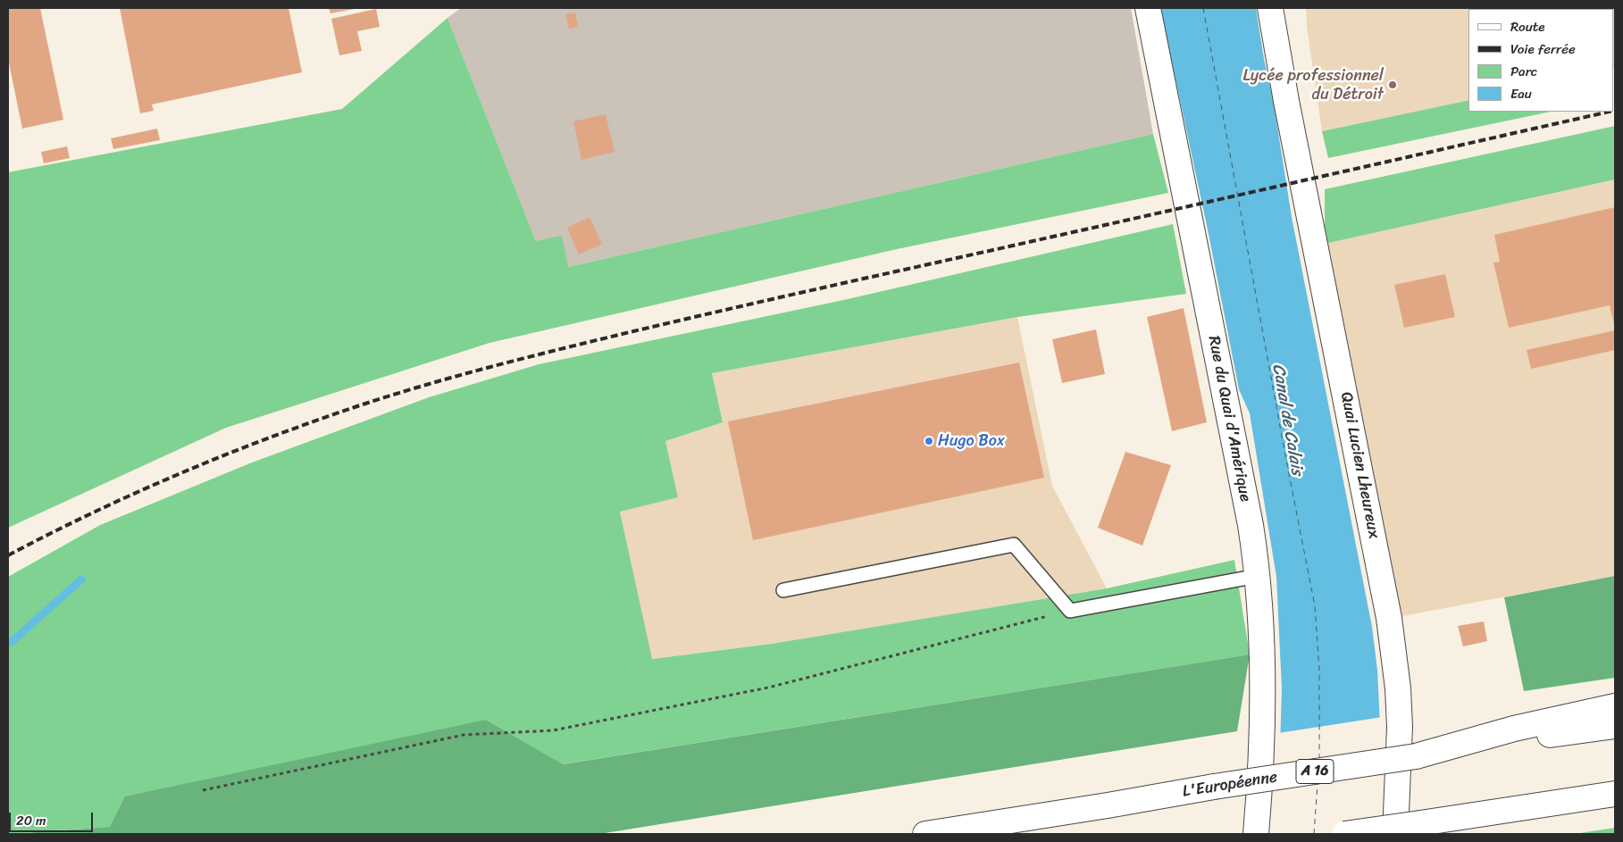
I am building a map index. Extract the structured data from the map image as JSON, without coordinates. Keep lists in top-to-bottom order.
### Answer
{
  "streets": {
    "main road": [
      "Rue du Quai d'Amérique",
      "Quai Lucien Lheureux",
      "A 16",
      "L'Européenne"
    ]
  },
  "water": ["Canal de Calais"],
  "places": ["Lycée professionnel du Détroit", "Hugo Box"],
  "legend": [
    "Route",
    "Voie ferrée",
    "Parc",
    "Eau"
  ],
  "scale_bar": "20 m"
}
